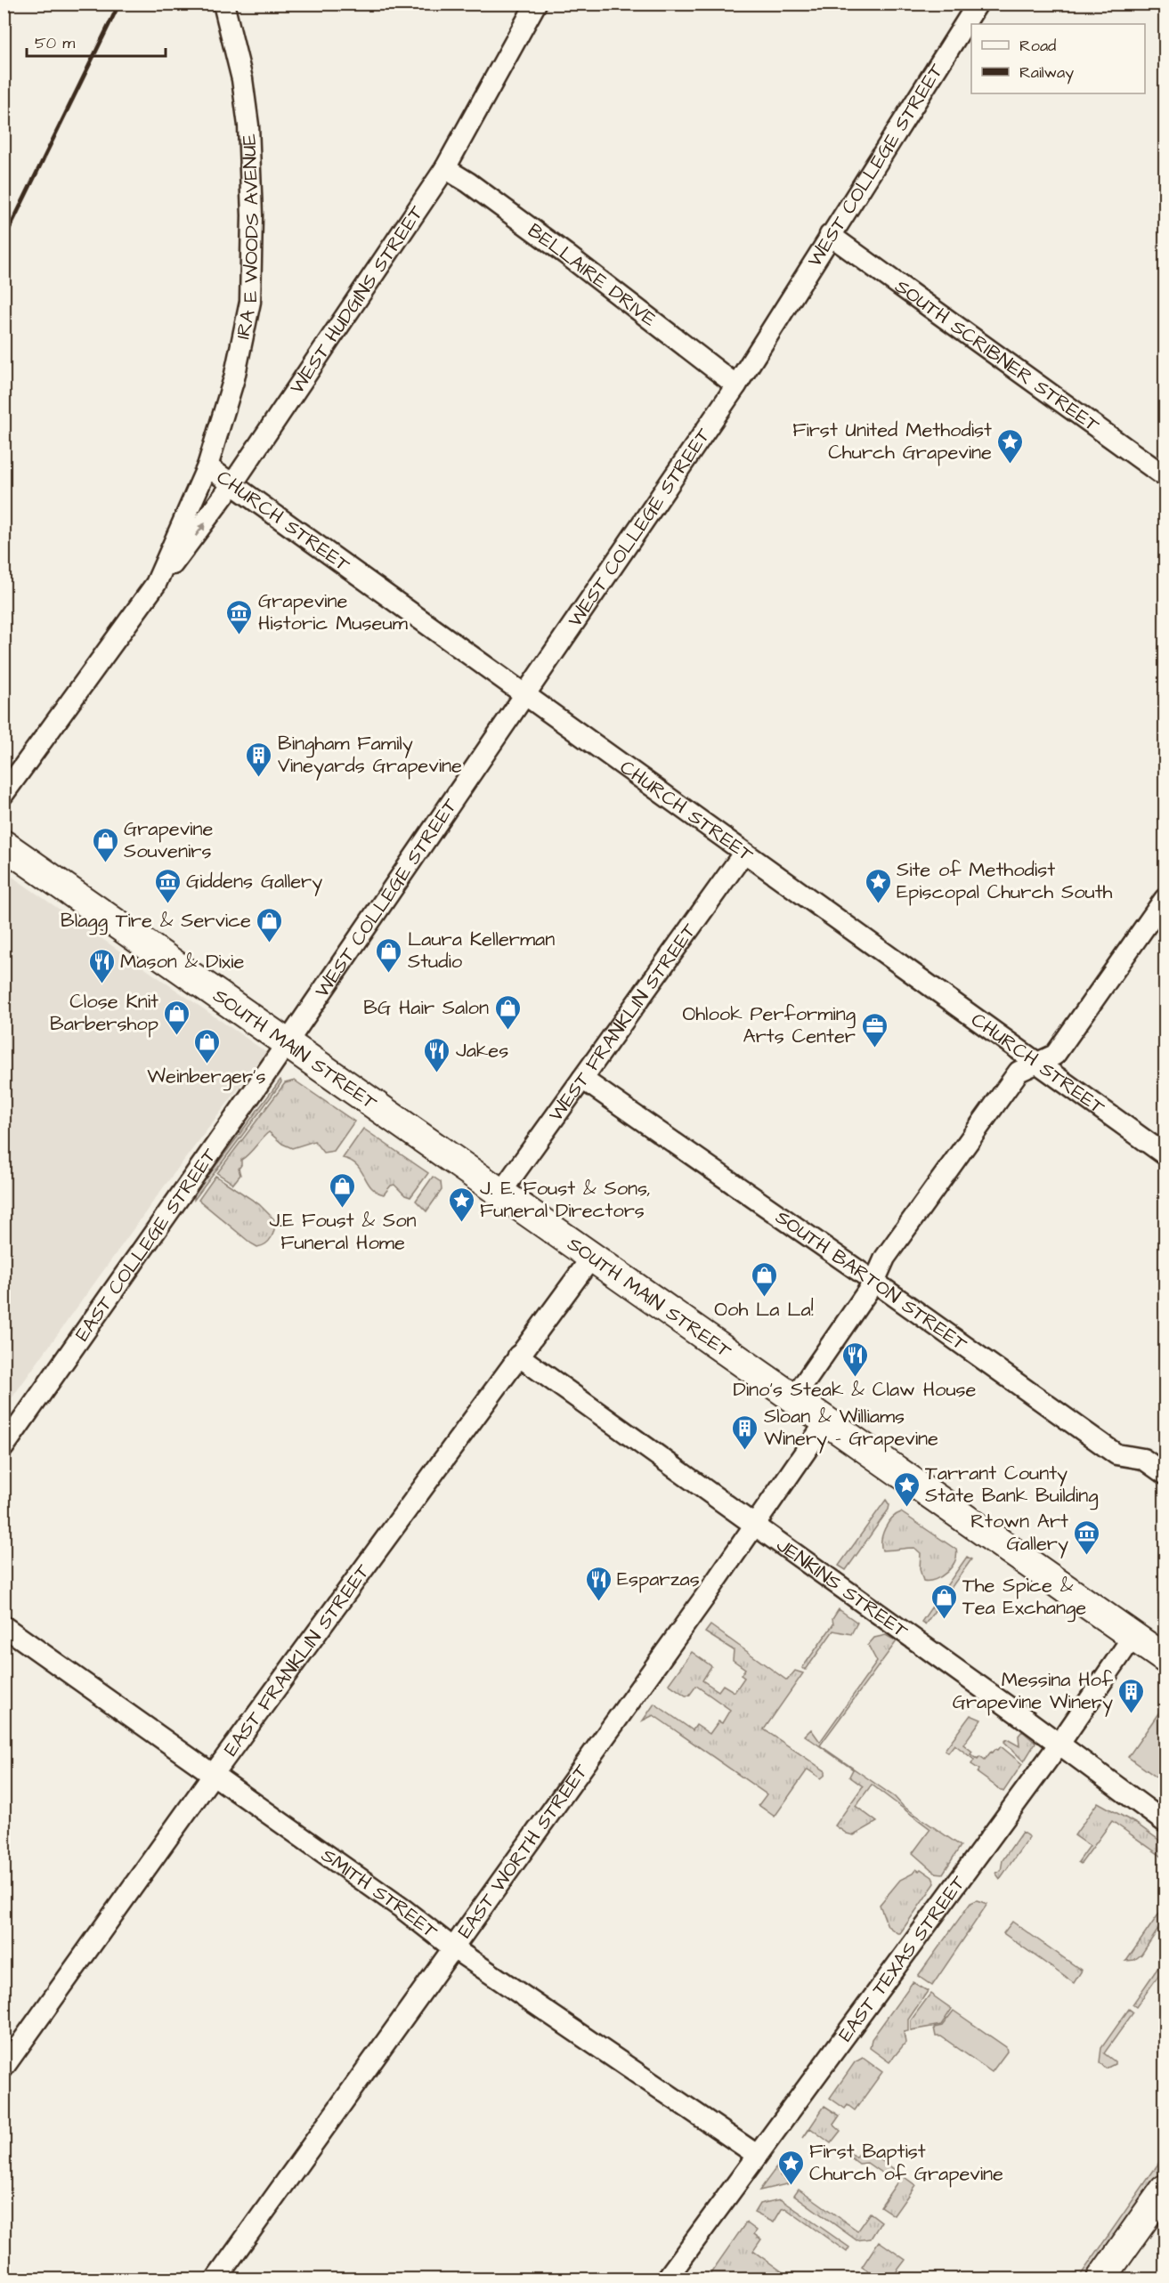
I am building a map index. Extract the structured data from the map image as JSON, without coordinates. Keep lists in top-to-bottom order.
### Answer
{
  "streets": {
    "main road": ["SOUTH MAIN STREET"],
    "street": [
      "WEST COLLEGE STREET",
      "IRA E WOODS AVENUE",
      "BELLAIRE DRIVE",
      "WEST HUDGINS STREET",
      "SOUTH SCRIBNER STREET",
      "CHURCH STREET",
      "WEST FRANKLIN STREET",
      "EAST COLLEGE STREET",
      "SOUTH BARTON STREET",
      "JENKINS STREET",
      "EAST FRANKLIN STREET",
      "EAST WORTH STREET",
      "SMITH STREET",
      "EAST TEXAS STREET"
    ]
  },
  "crossings": [
    ["WEST COLLEGE STREET", "BELLAIRE DRIVE"],
    ["WEST COLLEGE STREET", "SOUTH SCRIBNER STREET"],
    ["WEST COLLEGE STREET", "CHURCH STREET"],
    ["WEST COLLEGE STREET", "SOUTH MAIN STREET"],
    ["WEST COLLEGE STREET", "EAST COLLEGE STREET"],
    ["IRA E WOODS AVENUE", "WEST HUDGINS STREET"],
    ["IRA E WOODS AVENUE", "CHURCH STREET"],
    ["BELLAIRE DRIVE", "WEST HUDGINS STREET"],
    ["WEST HUDGINS STREET", "CHURCH STREET"],
    ["CHURCH STREET", "WEST FRANKLIN STREET"],
    ["WEST FRANKLIN STREET", "SOUTH MAIN STREET"],
    ["WEST FRANKLIN STREET", "SOUTH BARTON STREET"],
    ["SOUTH MAIN STREET", "EAST COLLEGE STREET"],
    ["SOUTH MAIN STREET", "EAST FRANKLIN STREET"],
    ["SOUTH MAIN STREET", "EAST WORTH STREET"],
    ["SOUTH MAIN STREET", "EAST TEXAS STREET"],
    ["JENKINS STREET", "EAST FRANKLIN STREET"],
    ["JENKINS STREET", "EAST WORTH STREET"],
    ["JENKINS STREET", "EAST TEXAS STREET"],
    ["EAST FRANKLIN STREET", "SMITH STREET"],
    ["EAST WORTH STREET", "SMITH STREET"],
    ["SMITH STREET", "EAST TEXAS STREET"]
  ],
  "places": {
    "place": [
      "First United Methodist Church Grapevine",
      "Site of Methodist Episcopal Church South",
      "J. E. Foust & Sons, Funeral Directors",
      "Tarrant County State Bank Building",
      "First Baptist Church of Grapevine"
    ],
    "museum": ["Grapevine Historic Museum", "Giddens Gallery", "Rtown Art Gallery"],
    "building": ["Bingham Family Vineyards Grapevine", "Sloan & Williams Winery - Grapevine", "Messina Hof Grapevine Winery"],
    "shop": [
      "Grapevine Souvenirs",
      "Blagg Tire & Service",
      "Laura Kellerman Studio",
      "BG Hair Salon",
      "Close Knit Barbershop",
      "Weinberger’s",
      "J.E Foust & Son Funeral Home",
      "Ooh La La!",
      "The Spice & Tea Exchange"
    ],
    "restaurant": [
      "Mason & Dixie",
      "Jakes",
      "Dino’s Steak & Claw House",
      "Esparzas"
    ],
    "office": ["Ohlook Performing Arts Center"]
  },
  "legend": ["Road", "Railway"],
  "scale_bar": "50 m"
}
